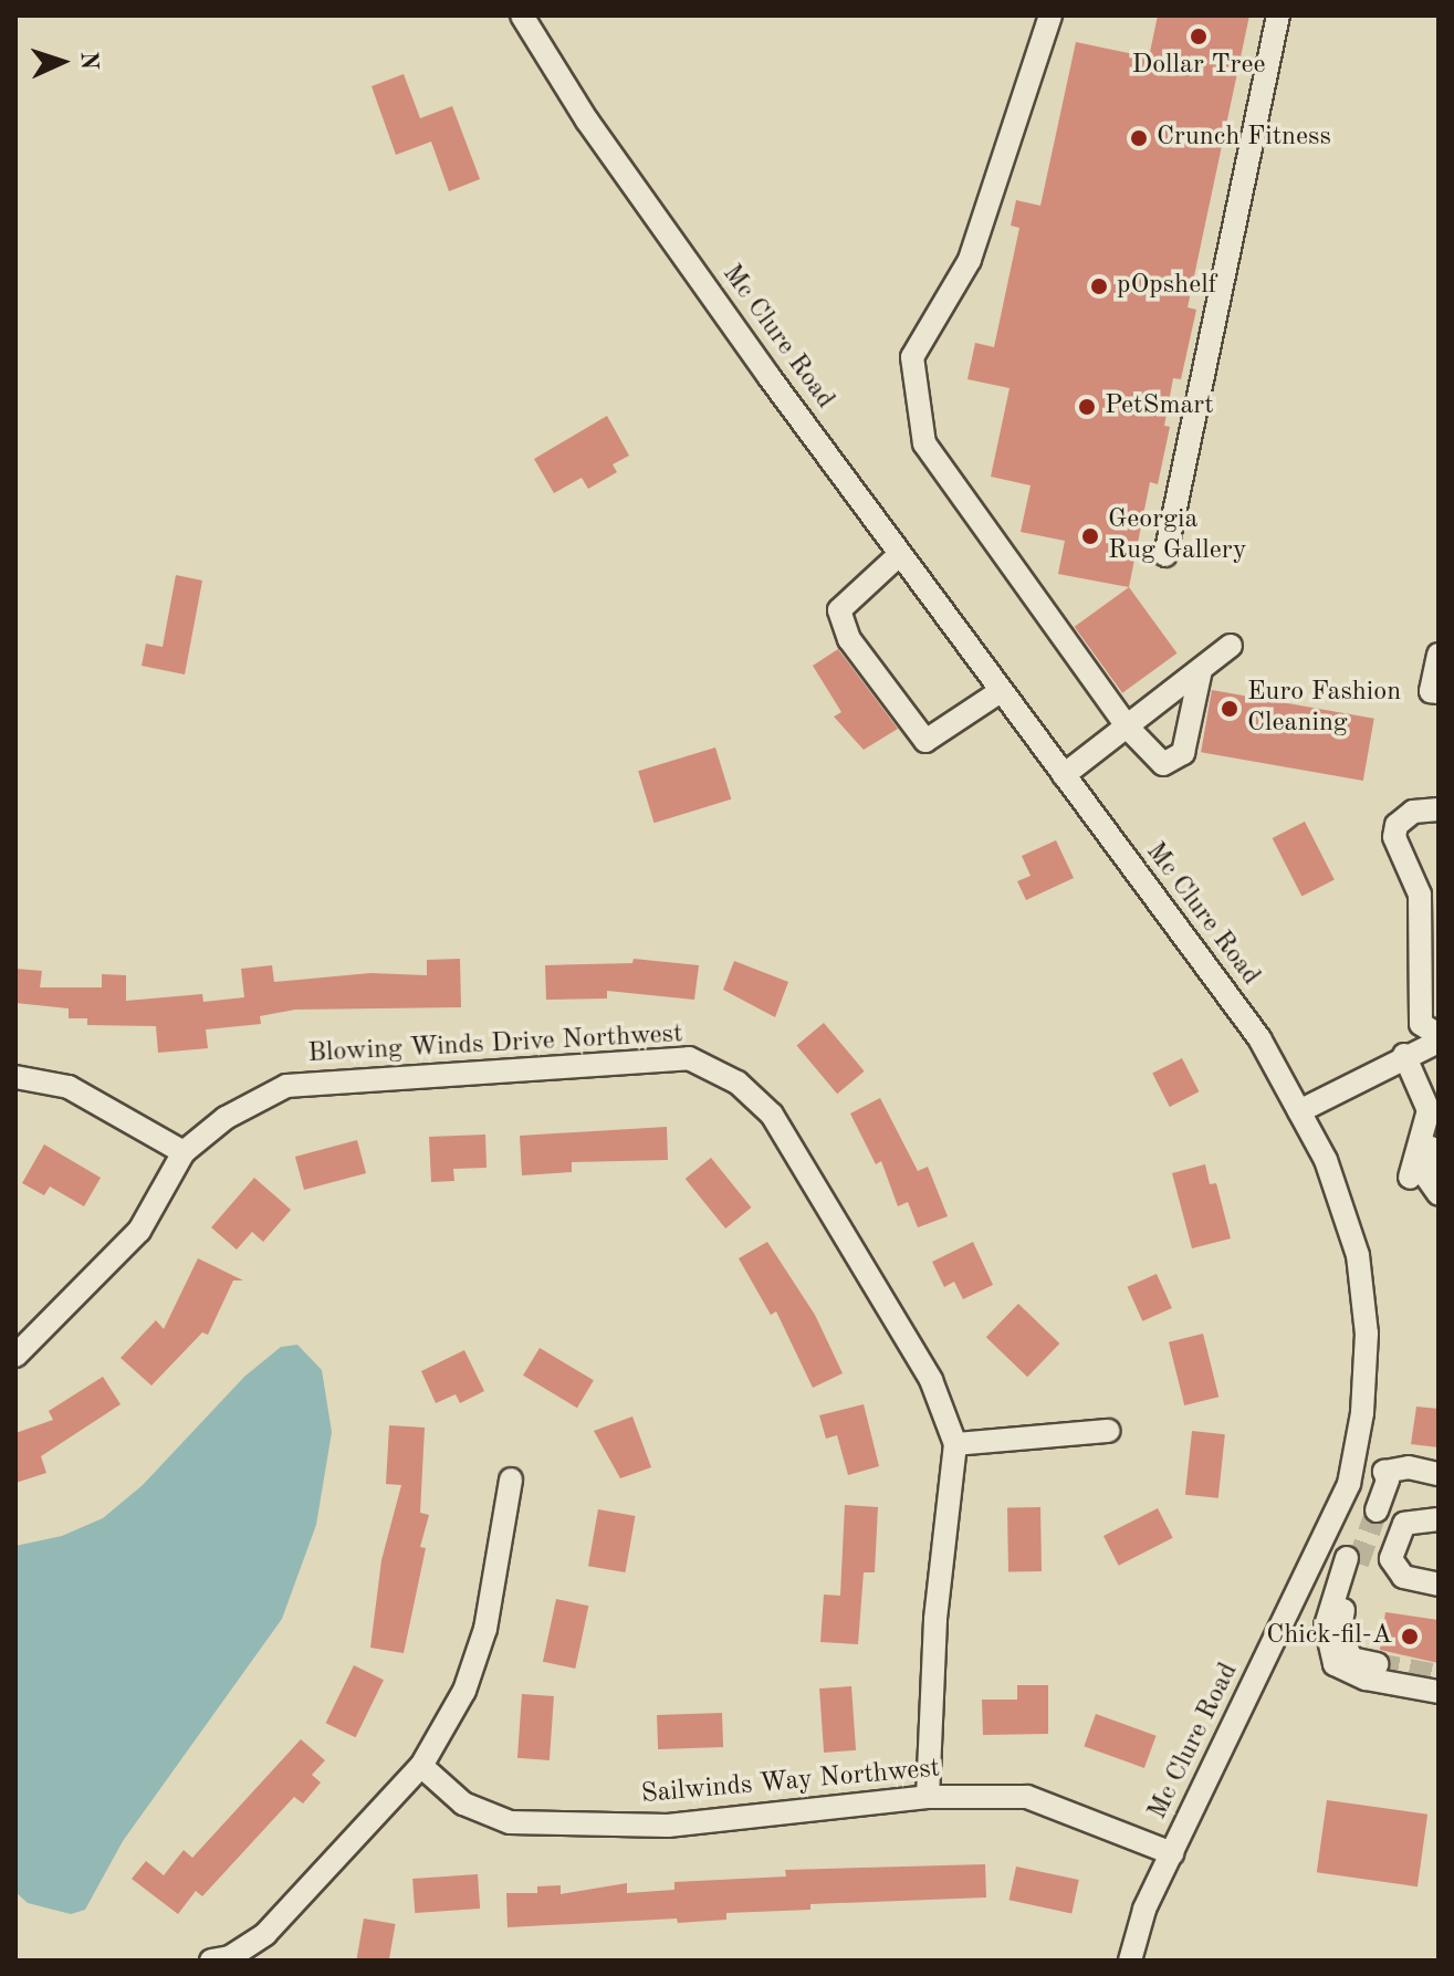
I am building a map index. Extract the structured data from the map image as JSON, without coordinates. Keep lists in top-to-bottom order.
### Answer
{
  "streets": {
    "street": ["Mc Clure Road", "Blowing Winds Drive Northwest", "Sailwinds Way Northwest"]
  },
  "crossings": [
    ["Mc Clure Road", "Sailwinds Way Northwest"],
    ["Blowing Winds Drive Northwest", "Sailwinds Way Northwest"]
  ],
  "places": [
    "Dollar Tree",
    "Crunch Fitness",
    "pOpshelf",
    "PetSmart",
    "Georgia Rug Gallery",
    "Euro Fashion Cleaning",
    "Chick-fil-A"
  ],
  "north": "right"
}
